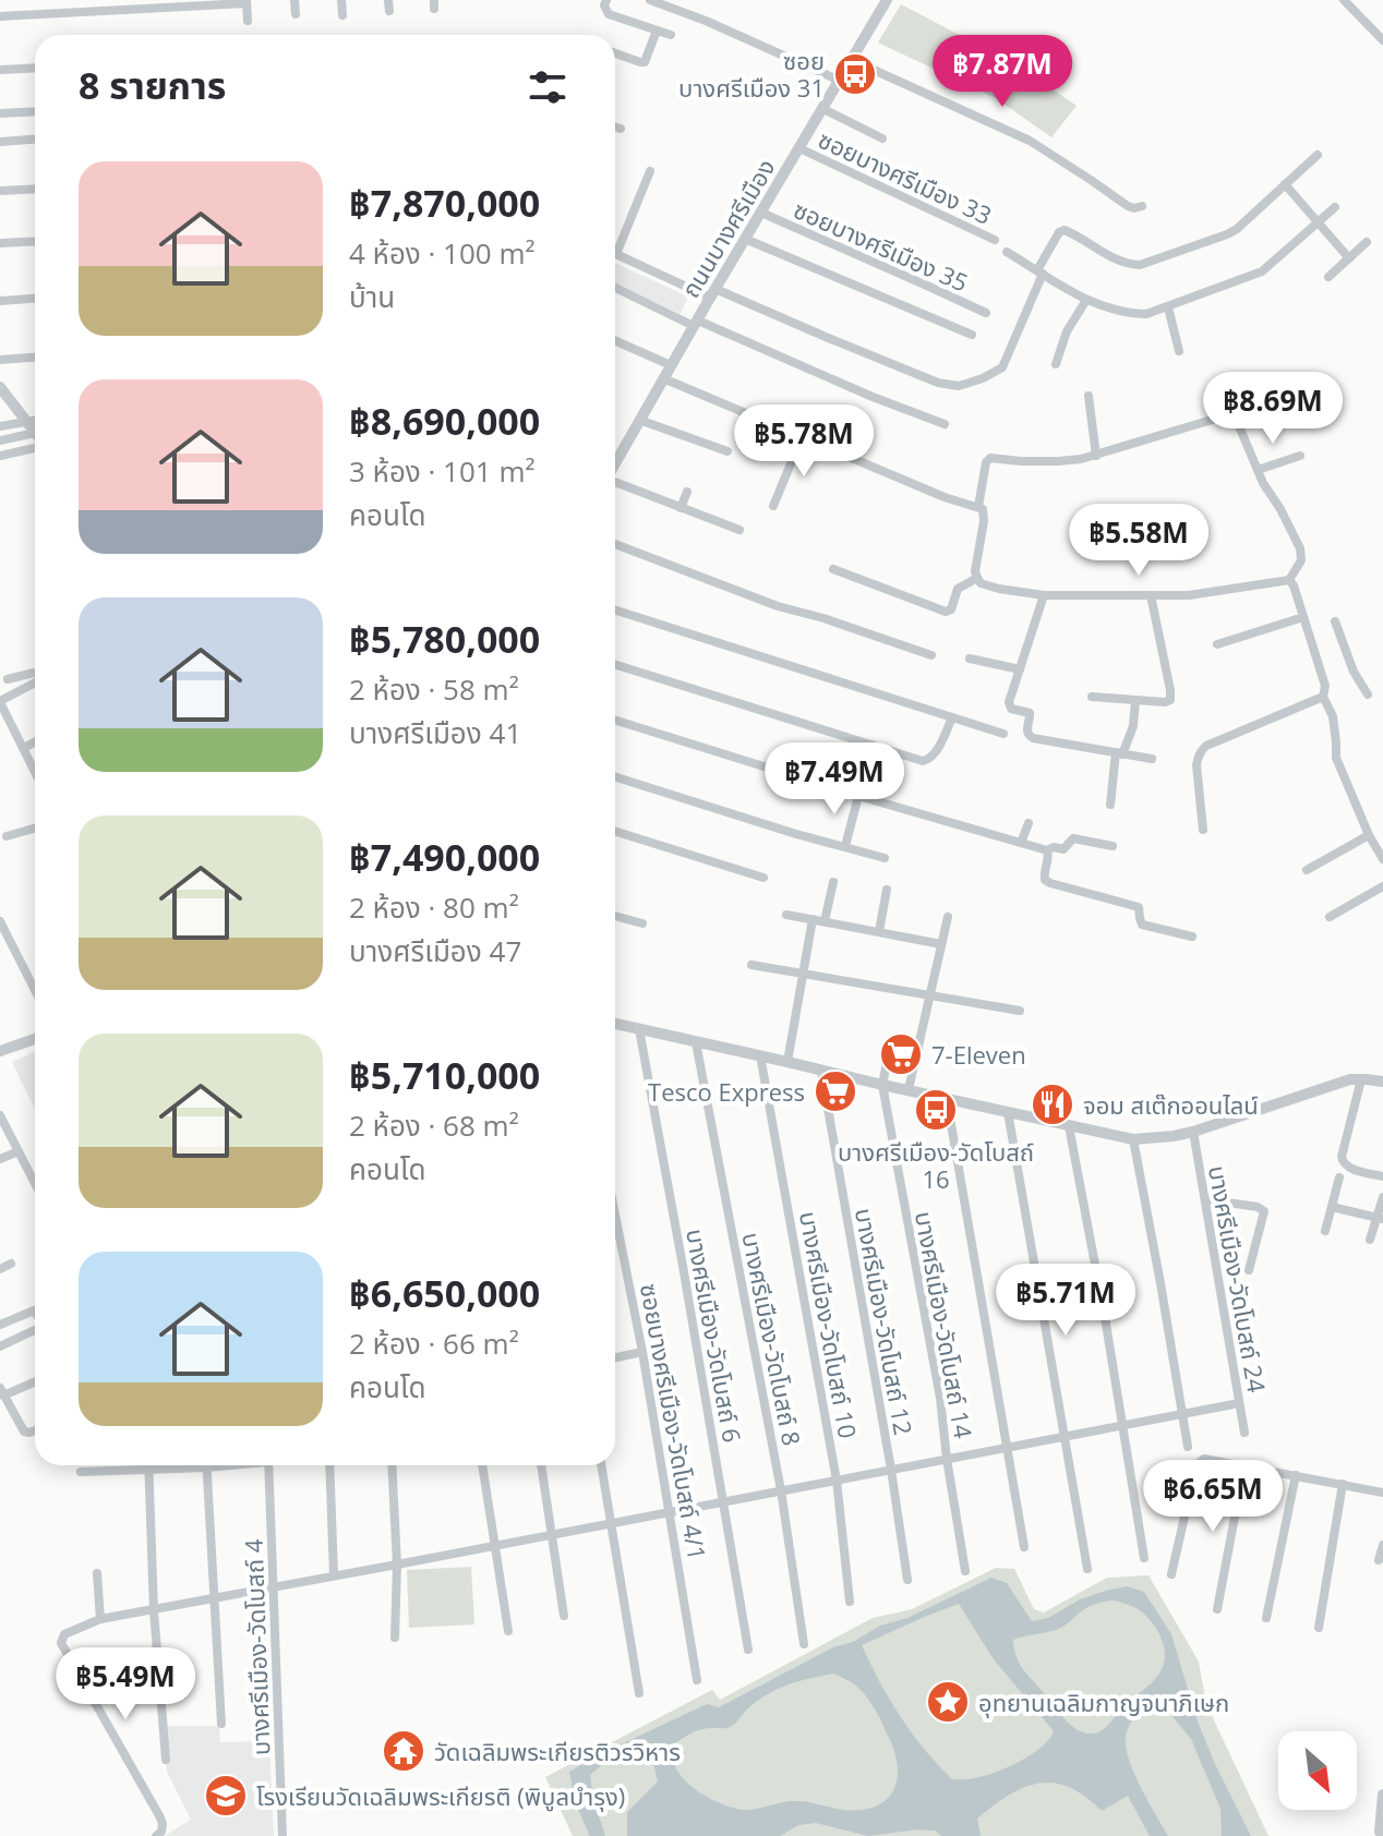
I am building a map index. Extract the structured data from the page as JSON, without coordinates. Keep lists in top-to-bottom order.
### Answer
{
  "streets": {
    "street": [
      "ซอยบางศรีเมือง 33",
      "ถนนบางศรีเมือง",
      "ซอยบางศรีเมือง 35",
      "บางศรีเมือง-วัดโบสถ์ 24",
      "บางศรีเมือง-วัดโบสถ์ 12",
      "บางศรีเมือง-วัดโบสถ์ 10",
      "บางศรีเมือง-วัดโบสถ์ 14",
      "บางศรีเมือง-วัดโบสถ์ 6",
      "บางศรีเมือง-วัดโบสถ์ 8",
      "ซอยบางศรีเมือง-วัดโบสถ์ 4/1",
      "บางศรีเมือง-วัดโบสถ์ 4"
    ]
  },
  "crossings": [
    ["ซอยบางศรีเมือง 33", "ถนนบางศรีเมือง"],
    ["ถนนบางศรีเมือง", "ซอยบางศรีเมือง 35"]
  ],
  "places": {
    "bus stop": ["ซอย บางศรีเมือง 31", "บางศรีเมือง-วัดโบสถ์ 16"],
    "supermarket": ["7-Eleven", "Tesco Express"],
    "restaurant": ["จอม สเต๊กออนไลน์"],
    "place": ["อุทยานเฉลิมกาญจนาภิเษก"],
    "temple": ["วัดเฉลิมพระเกียรติวรวิหาร"],
    "school or university": ["โรงเรียนวัดเฉลิมพระเกียรติ (พิบูลบำรุง)"]
  },
  "north": "bottom right",
  "page": {
    "price": [
      "฿7.87M",
      "฿8.69M",
      "฿5.78M",
      "฿5.58M",
      "฿7.49M",
      "฿5.71M",
      "฿6.65M",
      "฿5.49M"
    ],
    "heading": "8 รายการ",
    "list": [
      {
        "name": "฿7,870,000",
        "note": "4 ห้อง · 100 m² · บ้าน"
      },
      {
        "name": "฿8,690,000",
        "note": "3 ห้อง · 101 m² · คอนโด"
      },
      {
        "name": "฿5,780,000",
        "note": "2 ห้อง · 58 m² · บางศรีเมือง 41"
      },
      {
        "name": "฿7,490,000",
        "note": "2 ห้อง · 80 m² · บางศรีเมือง 47"
      },
      {
        "name": "฿5,710,000",
        "note": "2 ห้อง · 68 m² · คอนโด"
      },
      {
        "name": "฿6,650,000",
        "note": "2 ห้อง · 66 m² · คอนโด"
      }
    ]
  }
}
